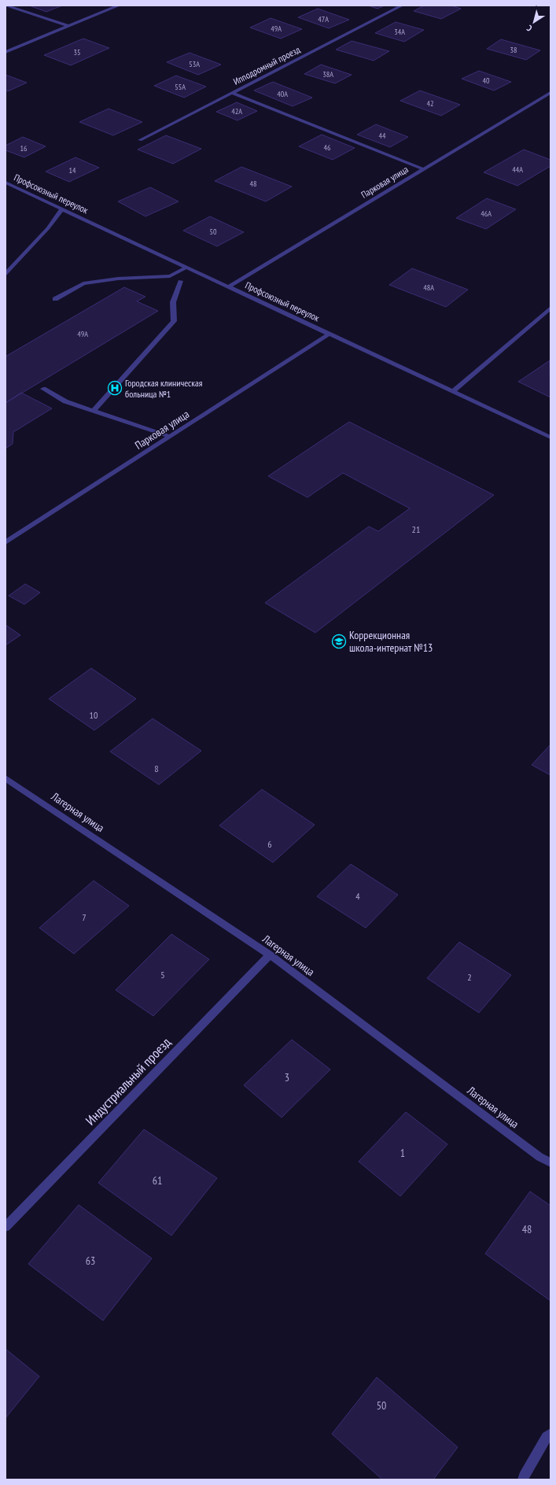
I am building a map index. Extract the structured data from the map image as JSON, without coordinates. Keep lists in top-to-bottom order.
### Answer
{
  "streets": {
    "street": [
      "Ипподромный проезд",
      "Парковая улица",
      "Профсоюзный переулок",
      "Лагерная улица",
      "Индустриальный проезд"
    ]
  },
  "crossings": [
    ["Парковая улица", "Профсоюзный переулок"],
    ["Лагерная улица", "Индустриальный проезд"]
  ],
  "places": {
    "hospital": ["Городская клиническая больница №1"],
    "school or university": ["Коррекционная школа-интернат №13"]
  },
  "house_numbers": [
    "47А",
    "49А",
    "34А",
    "38",
    "35",
    "53А",
    "38А",
    "40",
    "55А",
    "40А",
    "42",
    "42А",
    "44",
    "46",
    "16",
    "44А",
    "14",
    "48",
    "46А",
    "50",
    "48А",
    "49А",
    "21",
    "10",
    "8",
    "6",
    "4",
    "7",
    "5",
    "2",
    "3",
    "1",
    "61",
    "48",
    "63",
    "50"
  ],
  "north": "bottom left"
}
